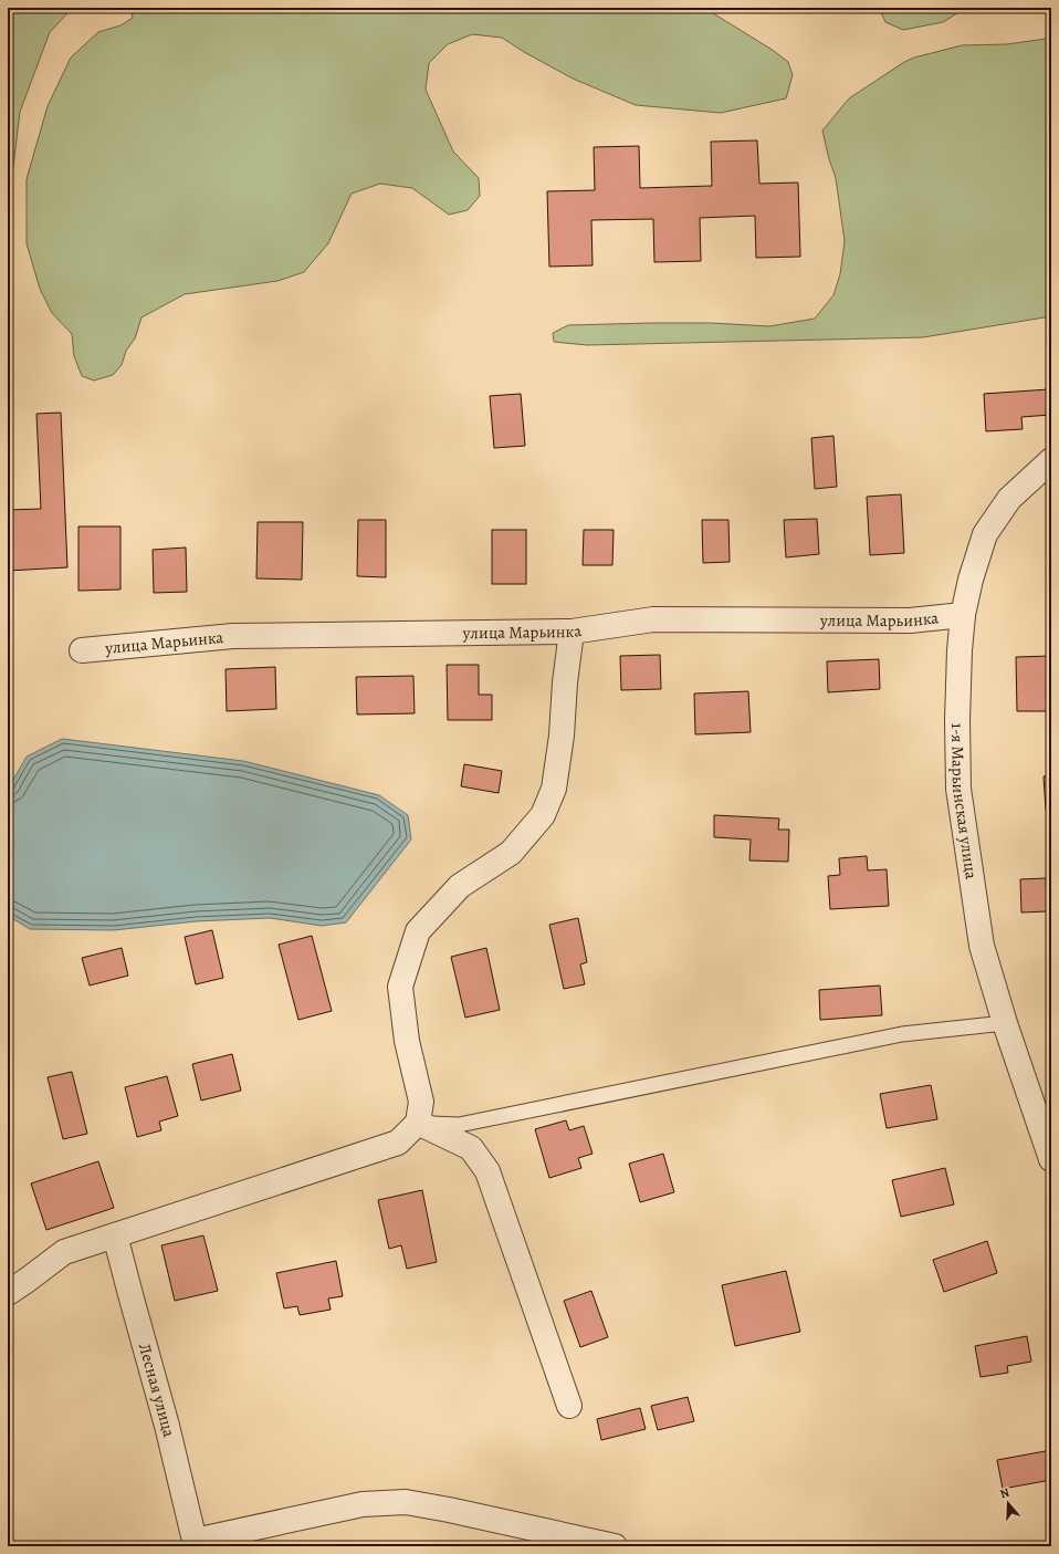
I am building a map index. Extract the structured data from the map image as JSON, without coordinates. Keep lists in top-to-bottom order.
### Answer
{
  "streets": {
    "street": ["улица Марьинка", "1-я Марьинская улица", "Лесная улица"]
  },
  "crossings": [
    ["улица Марьинка", "1-я Марьинская улица"]
  ],
  "north": "top"
}
